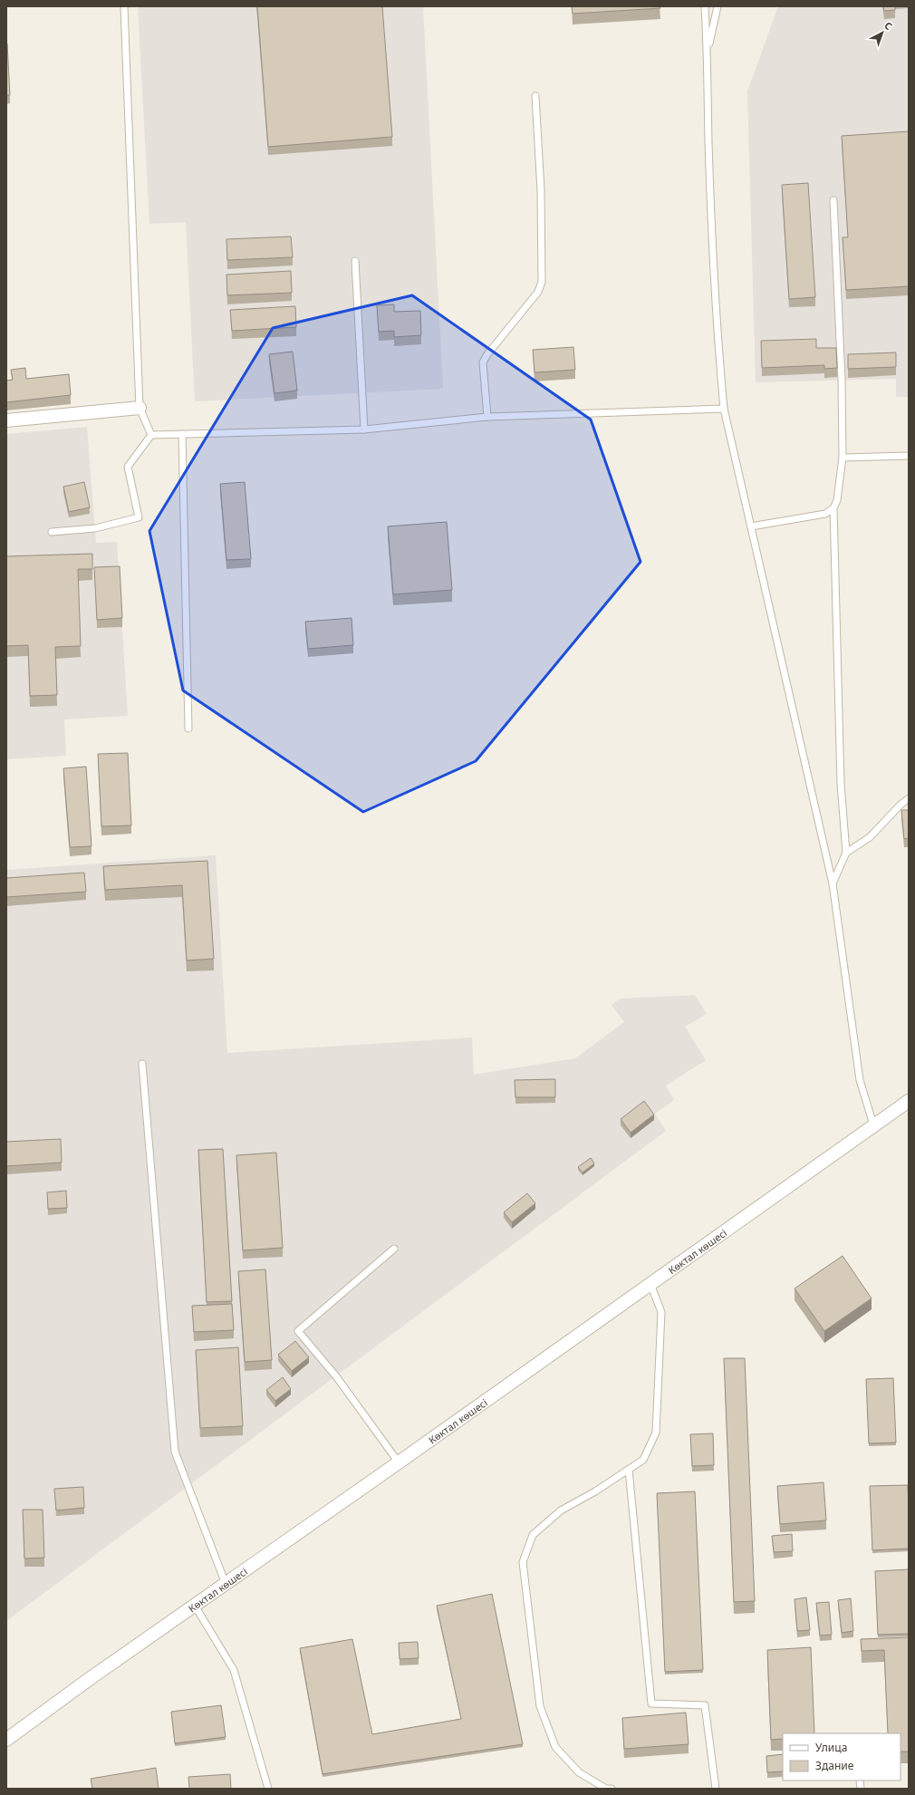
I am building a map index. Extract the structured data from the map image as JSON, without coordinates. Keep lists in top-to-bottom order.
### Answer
{
  "streets": {
    "street": ["Көктал көшесі"]
  },
  "legend": ["Улица", "Здание"],
  "north": "top right"
}
